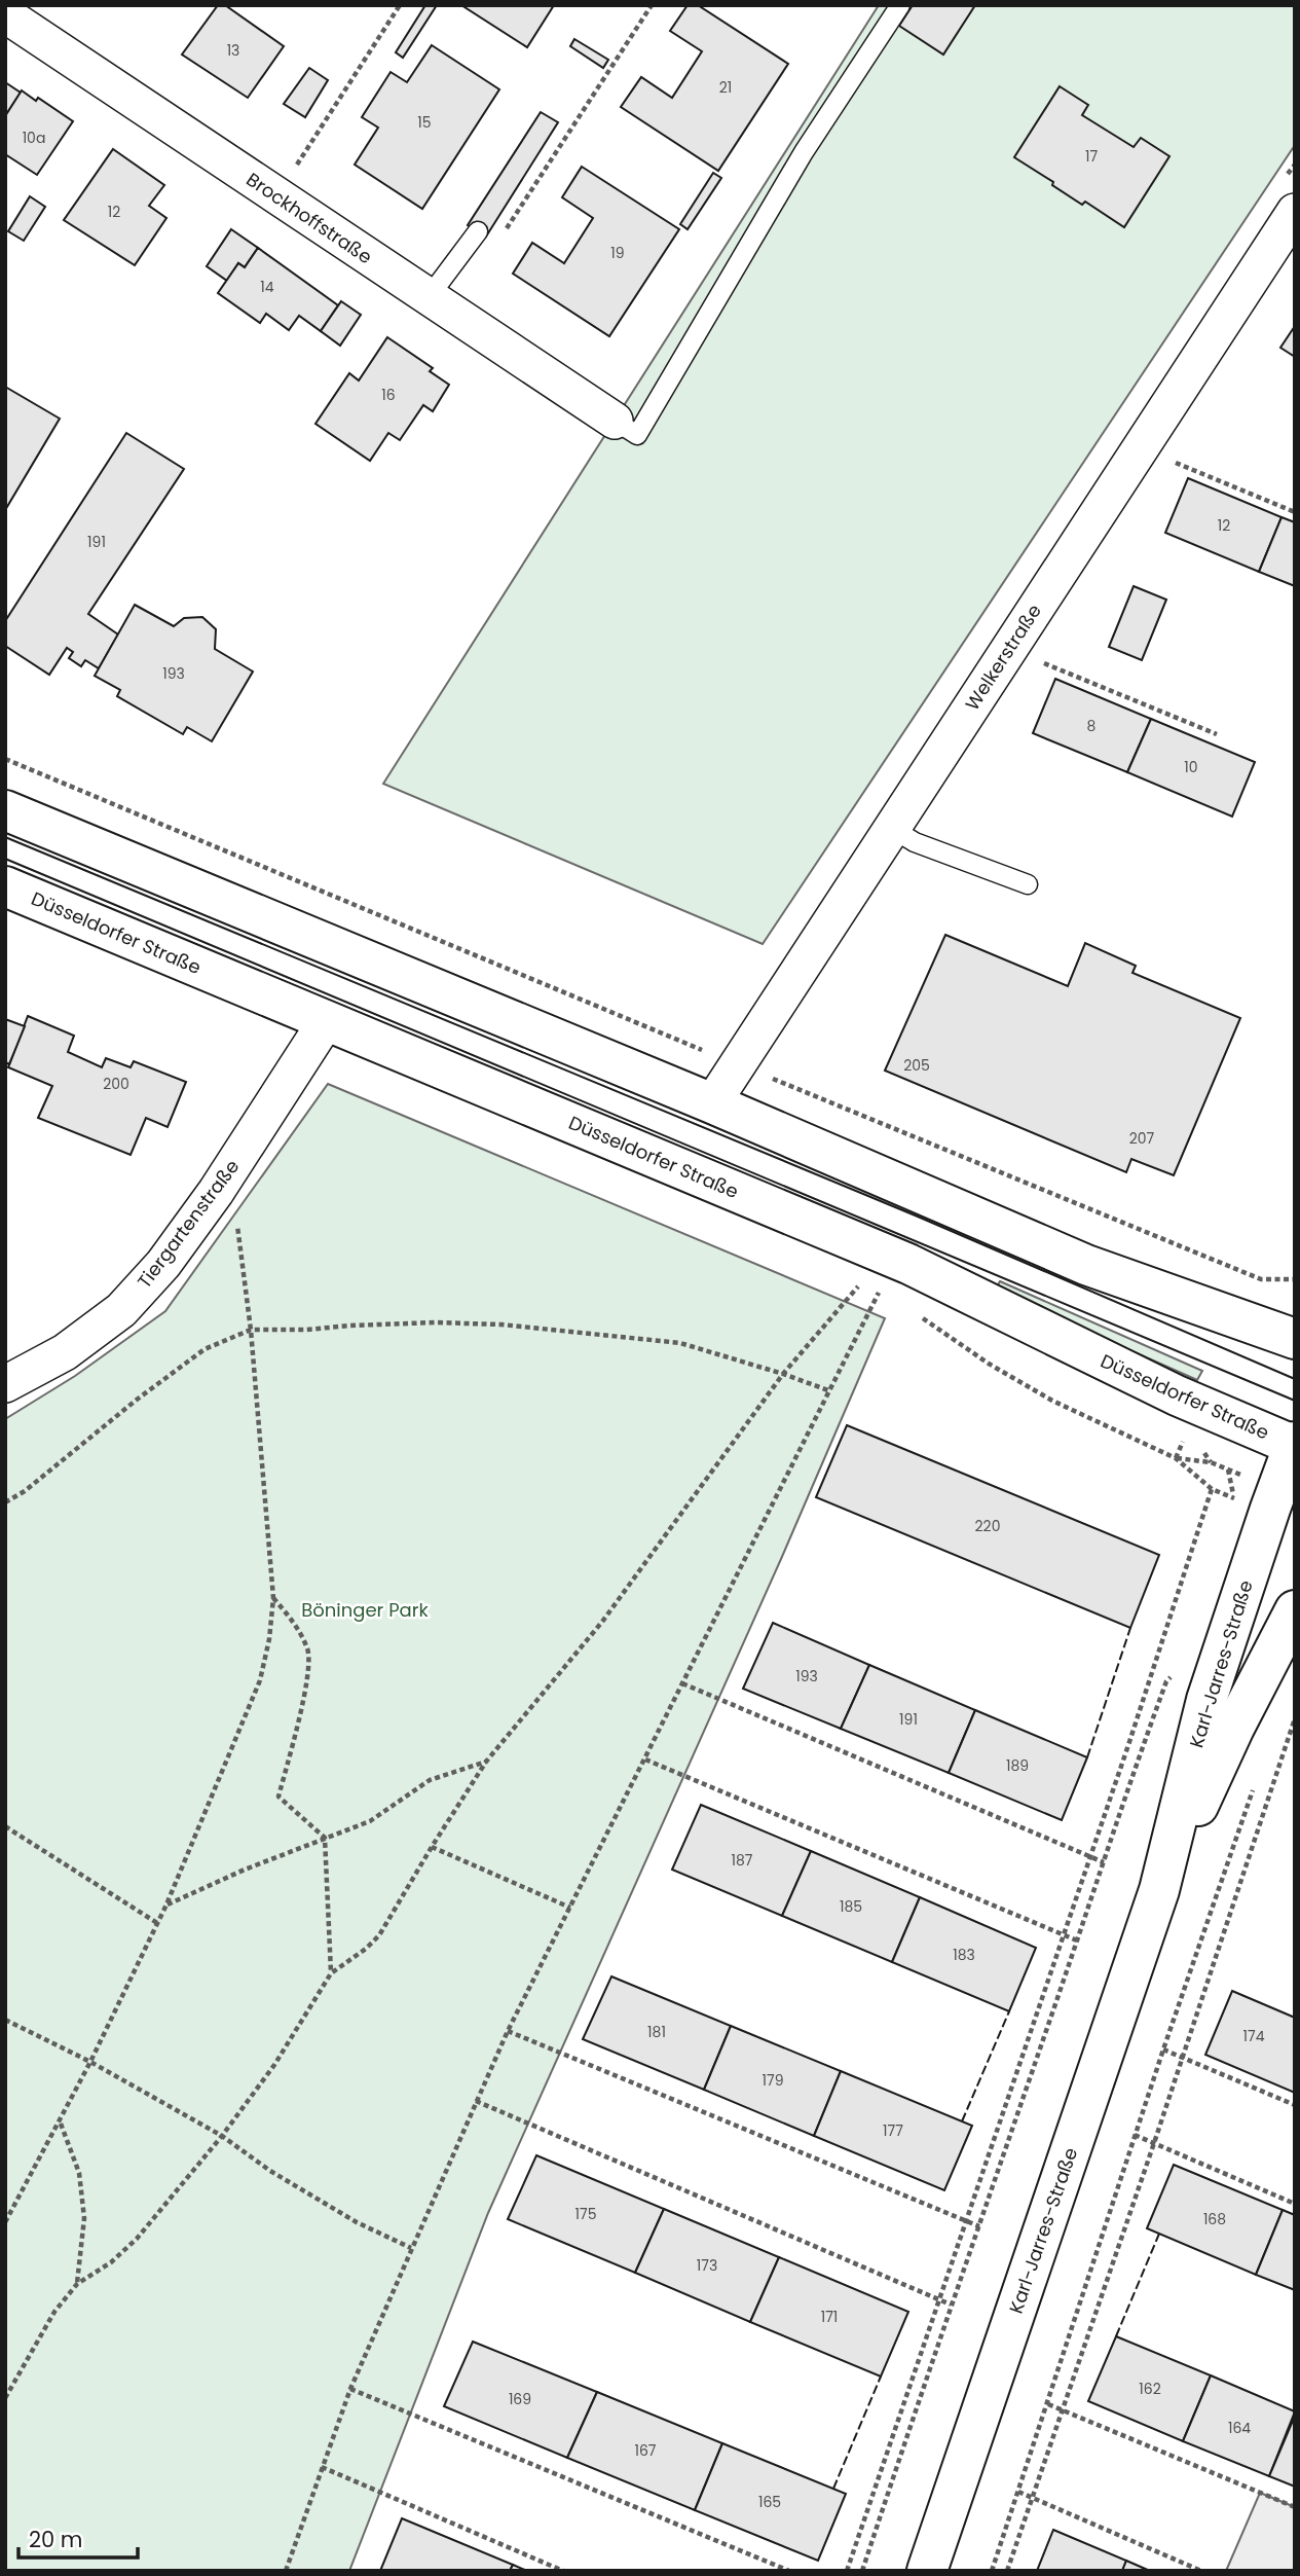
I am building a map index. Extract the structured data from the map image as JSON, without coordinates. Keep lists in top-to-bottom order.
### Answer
{
  "streets": {
    "main road": ["Düsseldorfer Straße", "Karl-Jarres-Straße"],
    "street": ["Brockhoffstraße", "Welkerstraße", "Tiergartenstraße"]
  },
  "crossings": [
    ["Düsseldorfer Straße", "Tiergartenstraße"],
    ["Düsseldorfer Straße", "Karl-Jarres-Straße"]
  ],
  "parks": ["Böninger Park"],
  "house_numbers": [
    "13",
    "21",
    "15",
    "10a",
    "17",
    "12",
    "19",
    "14",
    "16",
    "12",
    "191",
    "193",
    "8",
    "10",
    "205",
    "200",
    "207",
    "220",
    "193",
    "191",
    "189",
    "187",
    "185",
    "183",
    "181",
    "174",
    "179",
    "177",
    "175",
    "168",
    "173",
    "171",
    "162",
    "169",
    "164",
    "167",
    "165"
  ],
  "scale_bar": "20 m"
}
